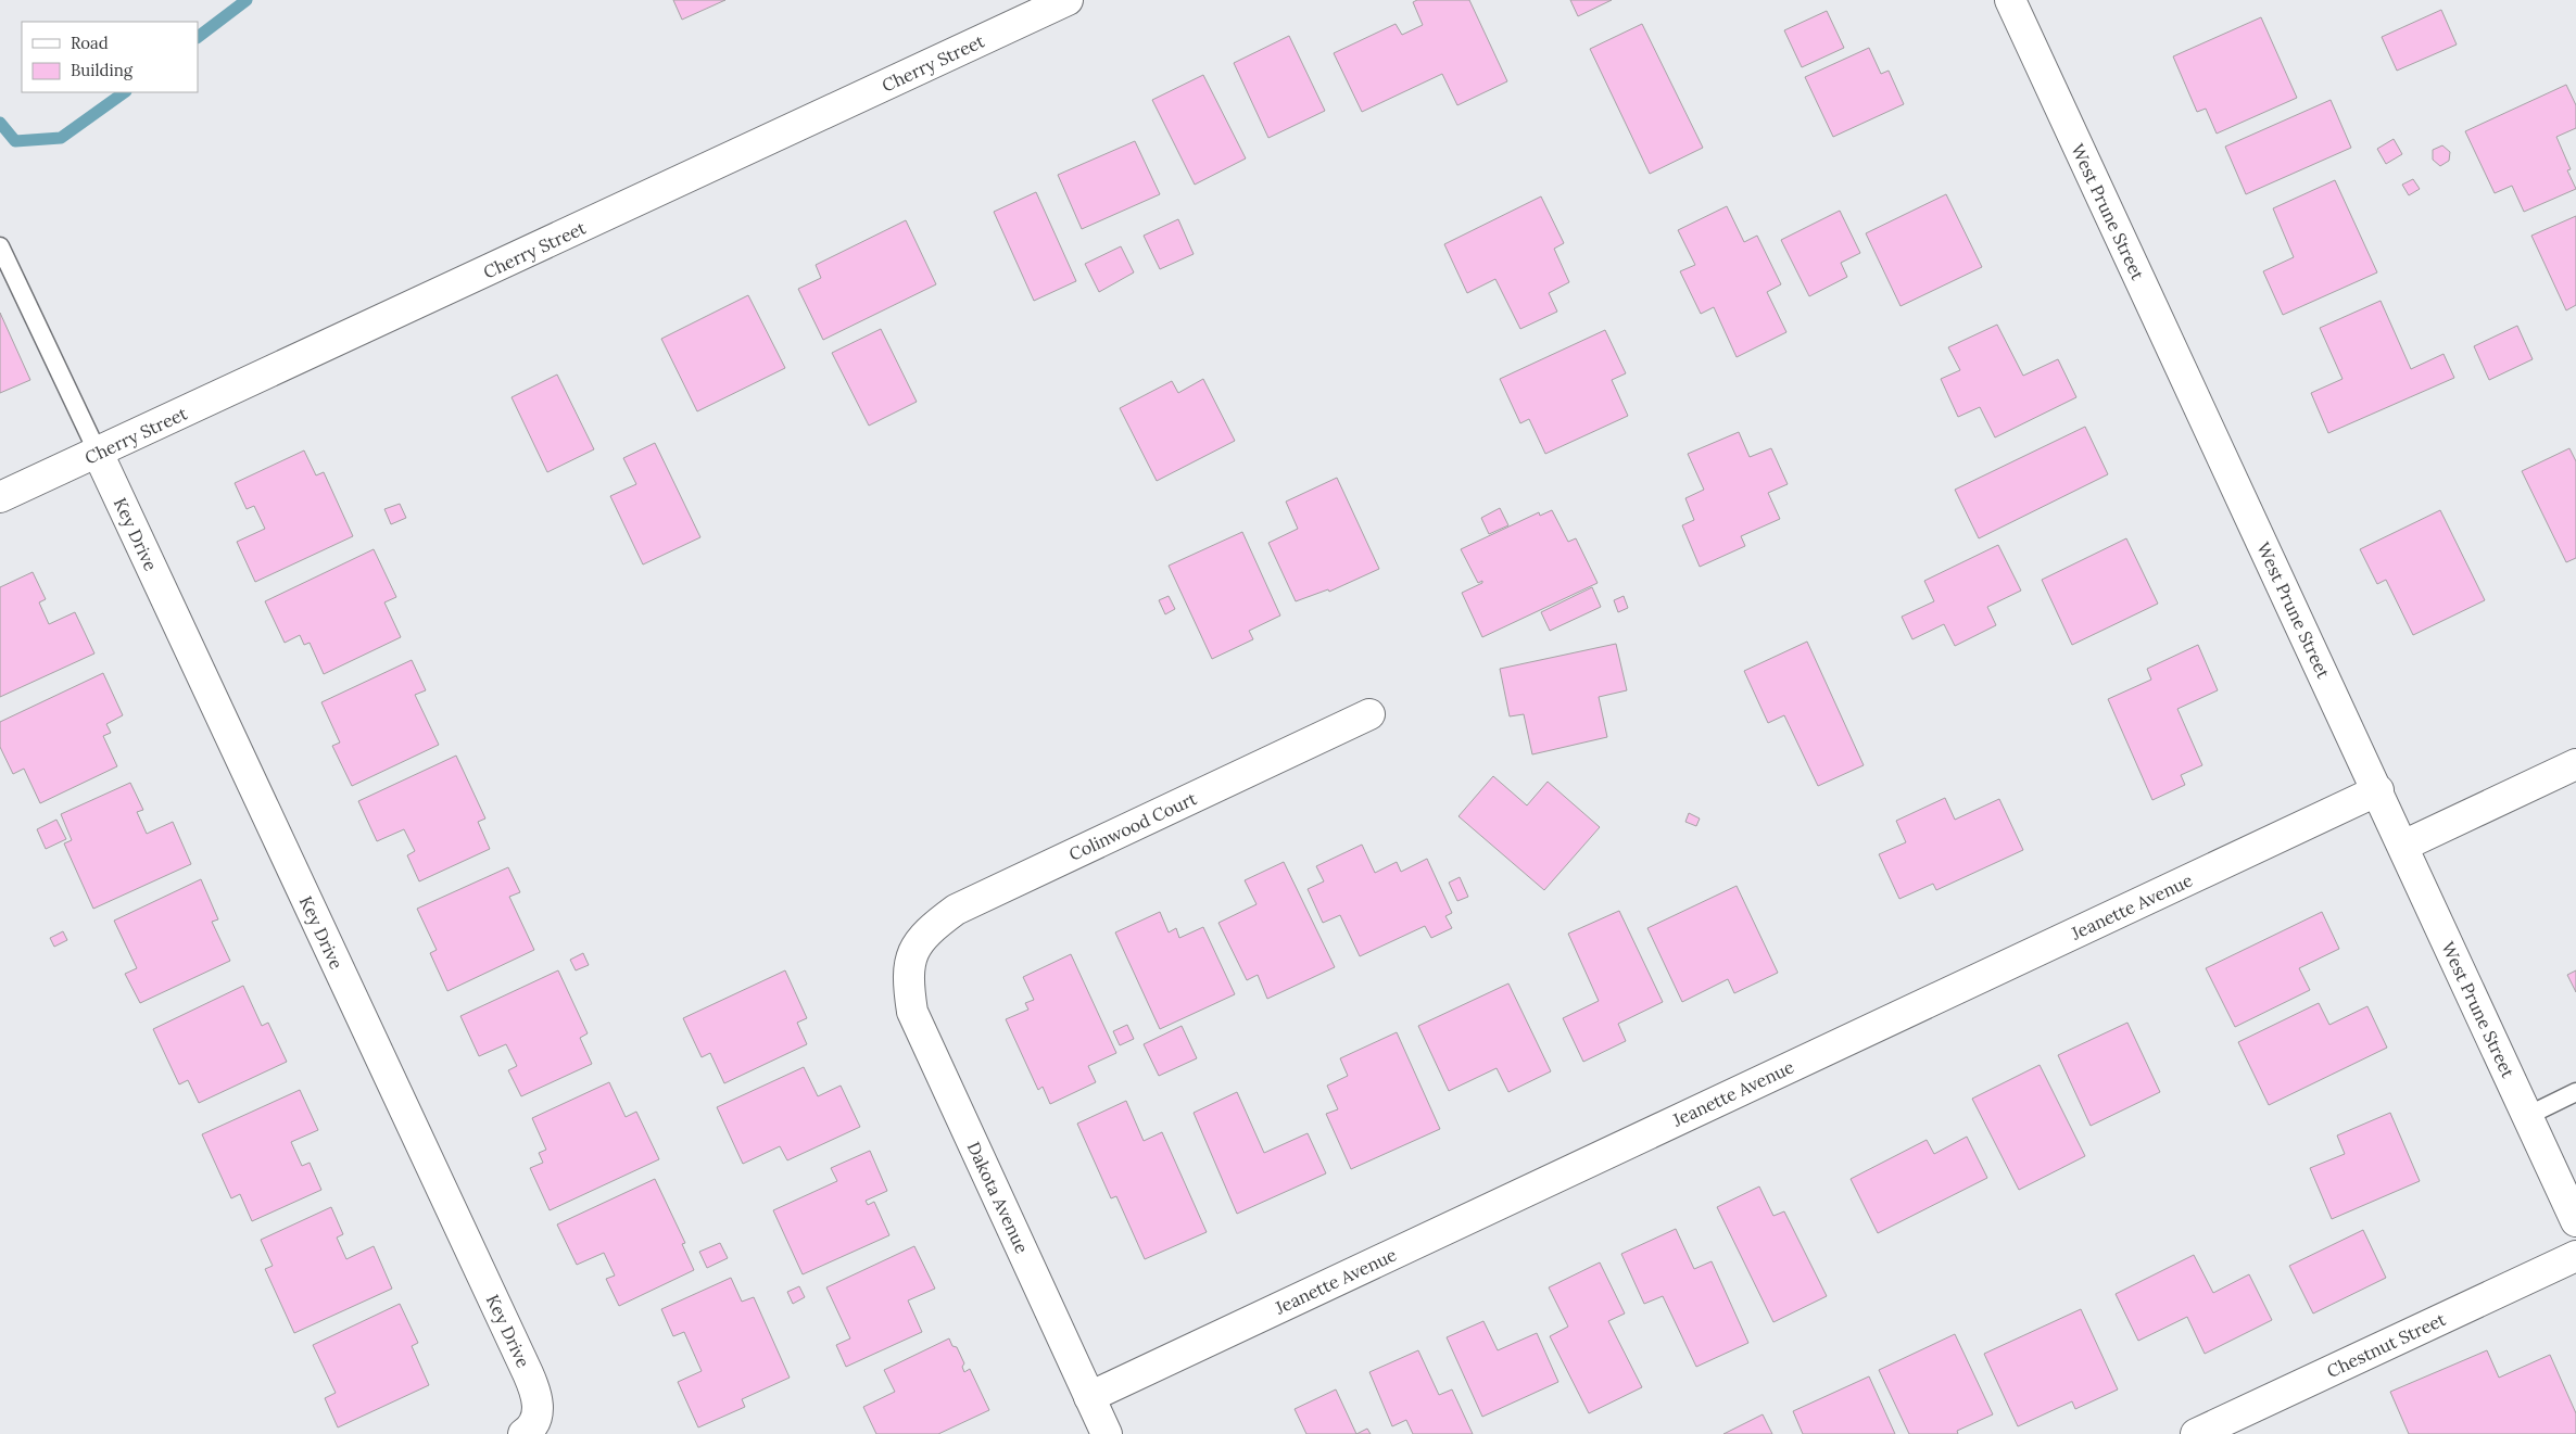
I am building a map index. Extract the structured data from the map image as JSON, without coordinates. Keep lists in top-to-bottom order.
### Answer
{
  "streets": {
    "street": [
      "Cherry Street",
      "West Prune Street",
      "Key Drive",
      "Colinwood Court",
      "Jeanette Avenue",
      "Dakota Avenue",
      "Chestnut Street"
    ]
  },
  "crossings": [
    ["Cherry Street", "Key Drive"],
    ["West Prune Street", "Jeanette Avenue"],
    ["Colinwood Court", "Dakota Avenue"],
    ["Jeanette Avenue", "Dakota Avenue"]
  ],
  "legend": ["Road", "Building"]
}
